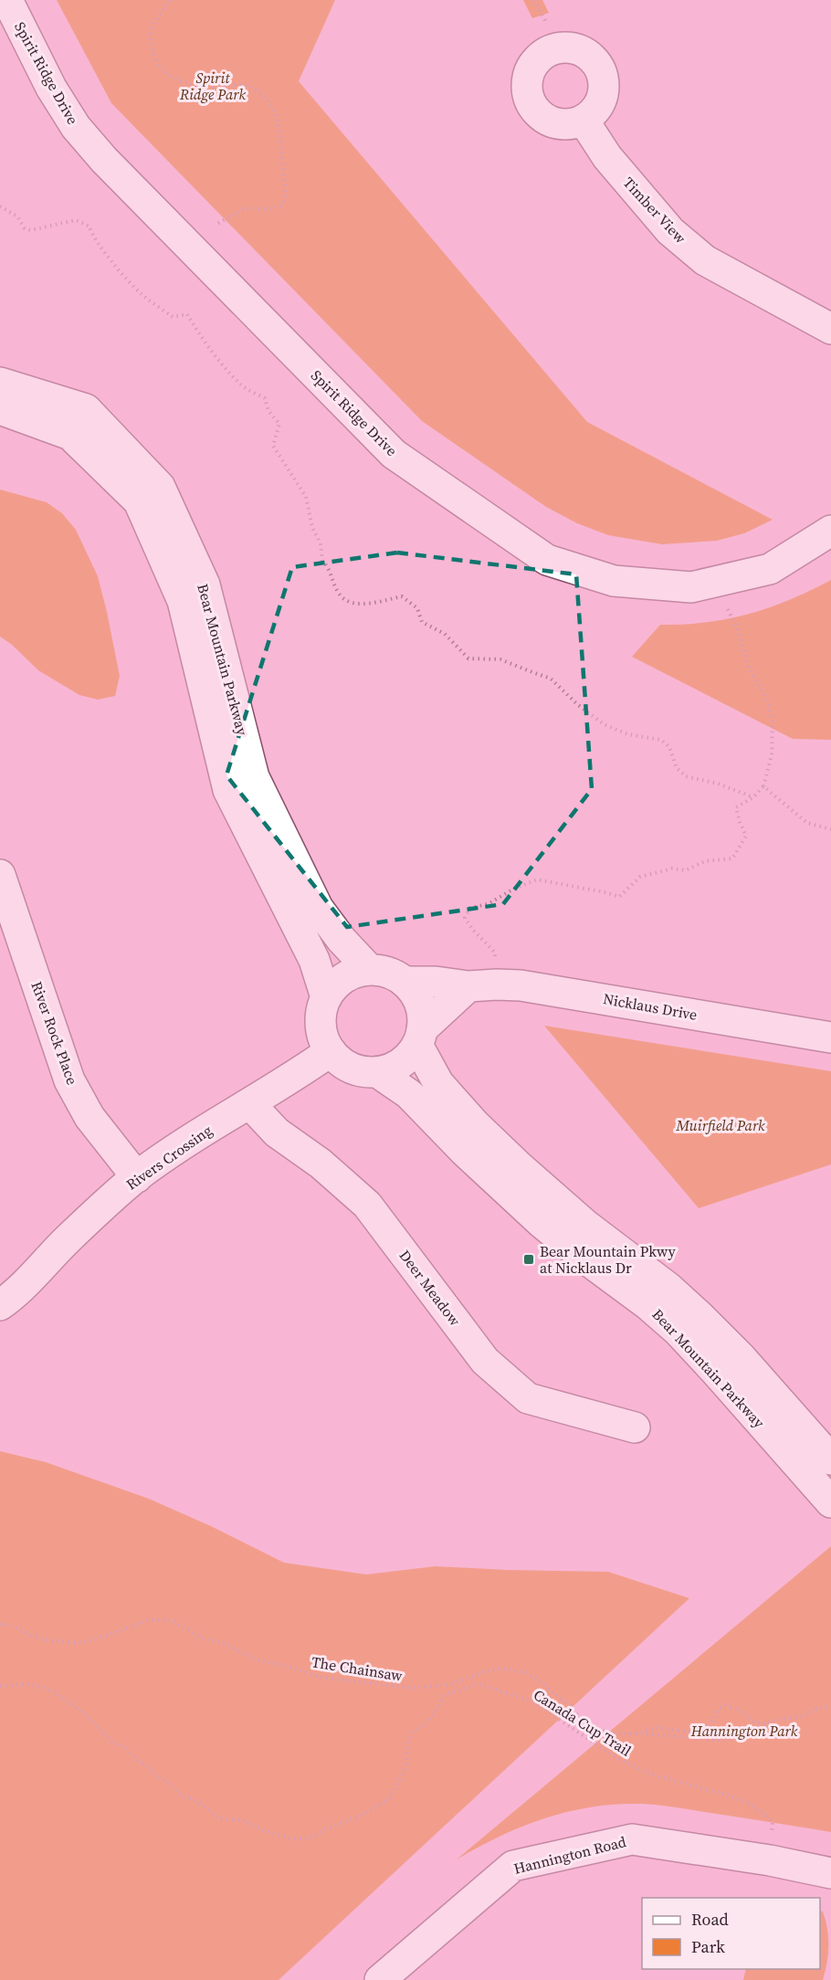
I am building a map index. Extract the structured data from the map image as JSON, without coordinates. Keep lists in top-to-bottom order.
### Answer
{
  "streets": {
    "street": [
      "Spirit Ridge Drive",
      "Timber View",
      "Bear Mountain Parkway",
      "Nicklaus Drive",
      "River Rock Place",
      "Rivers Crossing",
      "Deer Meadow",
      "Hannington Road"
    ],
    "path": ["The Chainsaw", "Canada Cup Trail"]
  },
  "crossings": [
    ["Bear Mountain Parkway", "Nicklaus Drive"],
    ["Bear Mountain Parkway", "Rivers Crossing"],
    ["Nicklaus Drive", "Rivers Crossing"],
    ["River Rock Place", "Rivers Crossing"],
    ["Rivers Crossing", "Deer Meadow"],
    ["Canada Cup Trail", "Hannington Road"]
  ],
  "parks": ["Spirit Ridge Park", "Muirfield Park", "Hannington Park"],
  "places": {
    "transit": ["Bear Mountain Pkwy at Nicklaus Dr"]
  },
  "legend": ["Road", "Park"]
}
